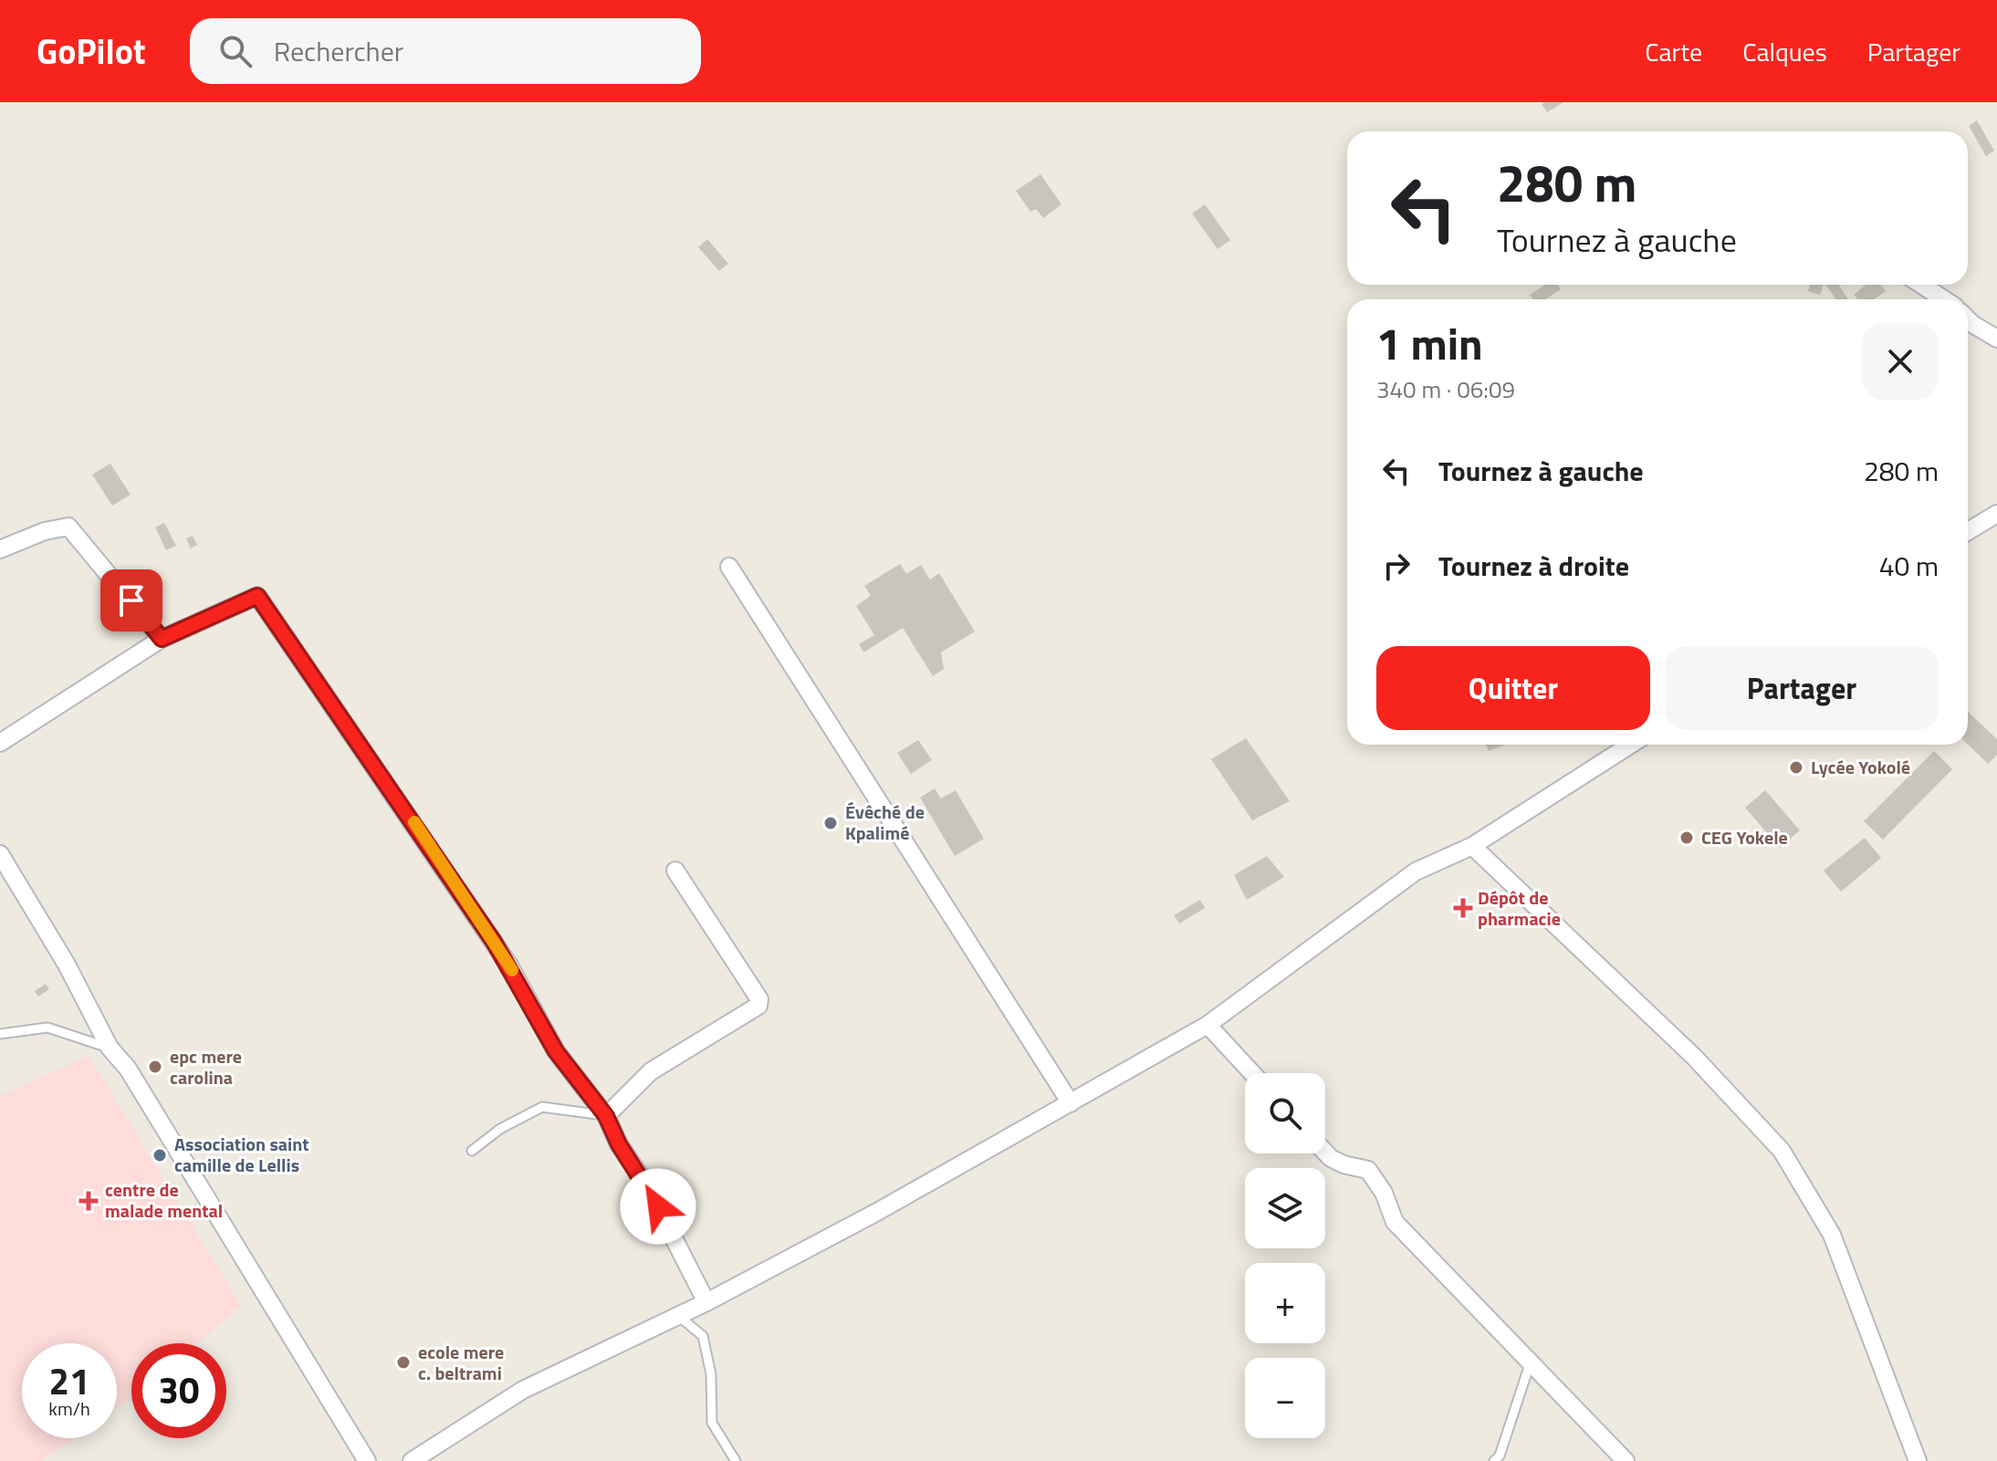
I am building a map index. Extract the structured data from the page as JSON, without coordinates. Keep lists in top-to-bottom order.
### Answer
{
  "places": {
    "other": [
      "Lycée Yokolé",
      "Évêché de Kpalimé",
      "CEG Yokele",
      "epc mere carolina",
      "Association saint camille de Lellis",
      "ecole mere c. beltrami"
    ],
    "health": ["Dépôt de pharmacie", "centre de malade mental"]
  },
  "page": {
    "header": "GoPilot",
    "search": "Rechercher",
    "nav": ["Carte", "Calques", "Partager"],
    "turn": ["280 m", "Tournez à gauche"],
    "heading": ["1 min", "340 m · 06:09"],
    "list": [
      {
        "name": "Tournez à gauche",
        "value": "280 m"
      },
      {
        "name": "Tournez à droite",
        "value": "40 m"
      }
    ],
    "buttons": ["Quitter", "Partager"],
    "map_buttons": ["+", "−"],
    "speed": "21 km/h",
    "limit": "30"
  }
}
